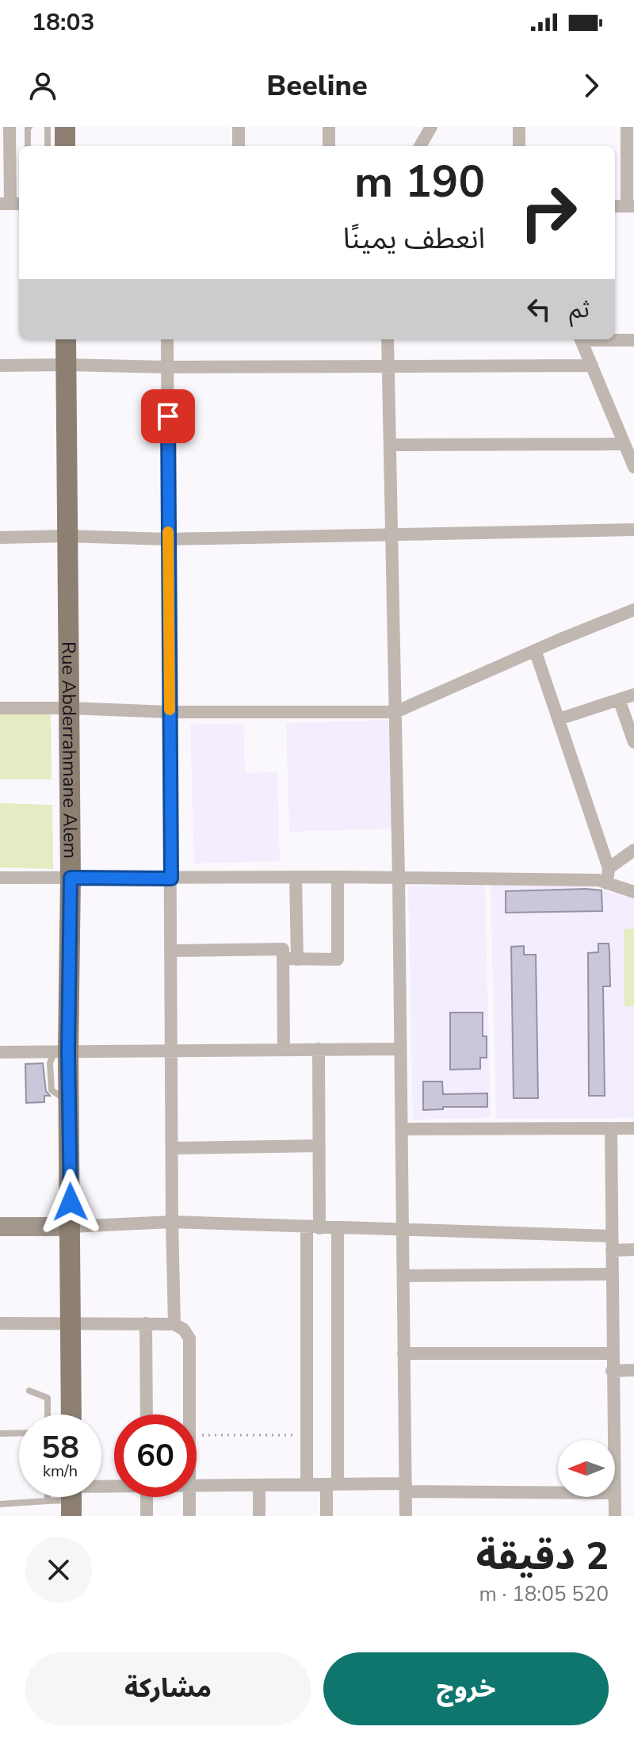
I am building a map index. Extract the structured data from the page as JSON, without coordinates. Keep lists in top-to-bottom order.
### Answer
{
  "streets": {
    "main road": ["Rue Abderrahmane Alem"]
  },
  "north": "left",
  "page": {
    "status": "18:03",
    "header": "Beeline",
    "turn": ["190 m", "انعطف يمينًا"],
    "then": "ثم",
    "speed": "58 km/h",
    "limit": "60",
    "heading": ["2 دقيقة", "520 m · 18:05"],
    "buttons": ["خروج", "مشاركة"]
  }
}
